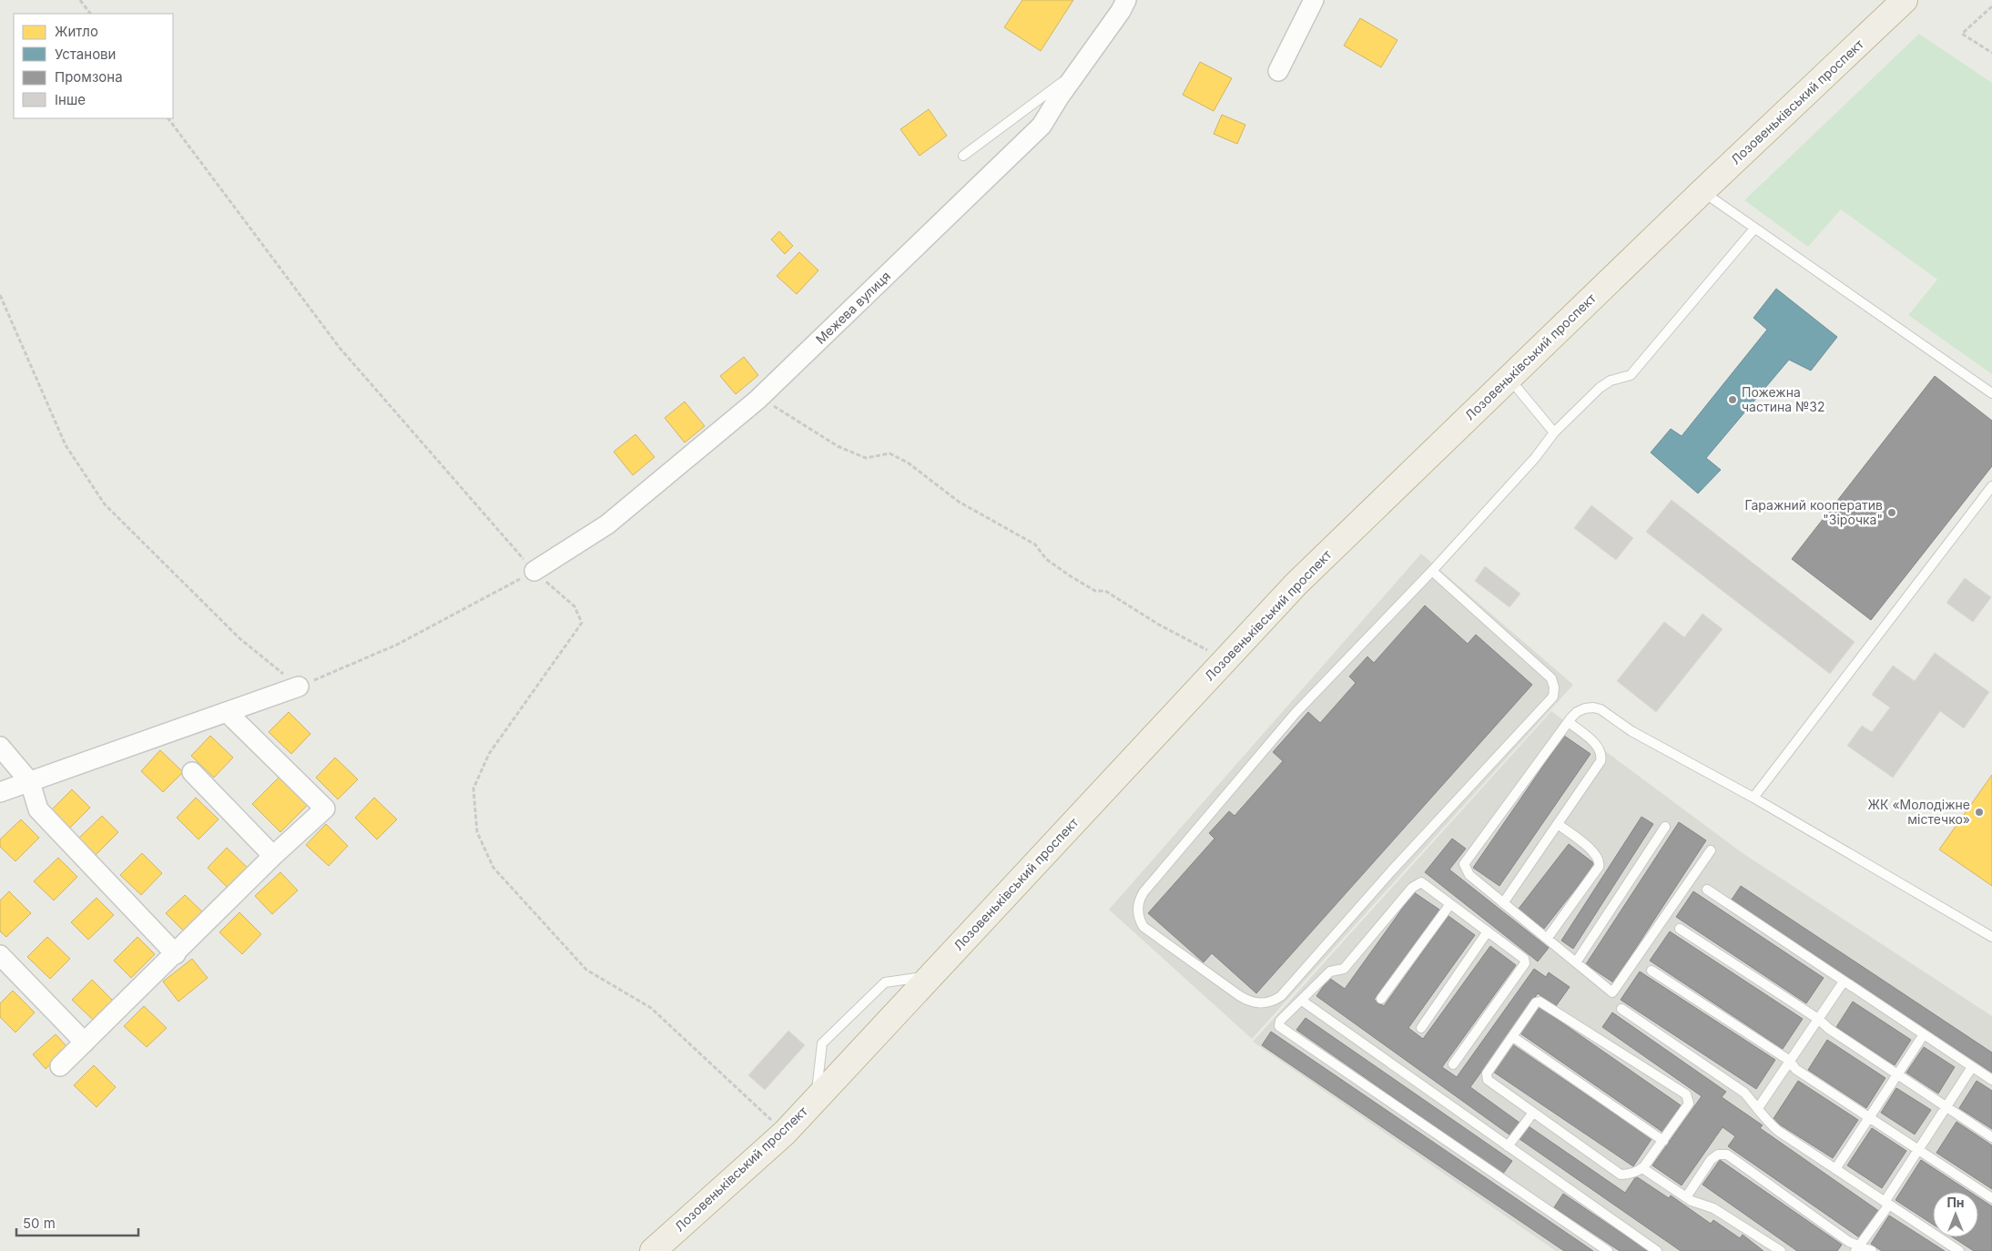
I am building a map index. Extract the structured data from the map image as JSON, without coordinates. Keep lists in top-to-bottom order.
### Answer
{
  "streets": {
    "highway": ["Лозовеньківський проспект"],
    "street": ["Межева вулиця"]
  },
  "places": ["Пожежна частина №32", "Гаражний кооператив \"Зірочка\"", "ЖК «Молодіжне містечко»"],
  "legend": [
    "Житло",
    "Установи",
    "Промзона",
    "Інше"
  ],
  "scale_bar": "50 m",
  "north": "top"
}
